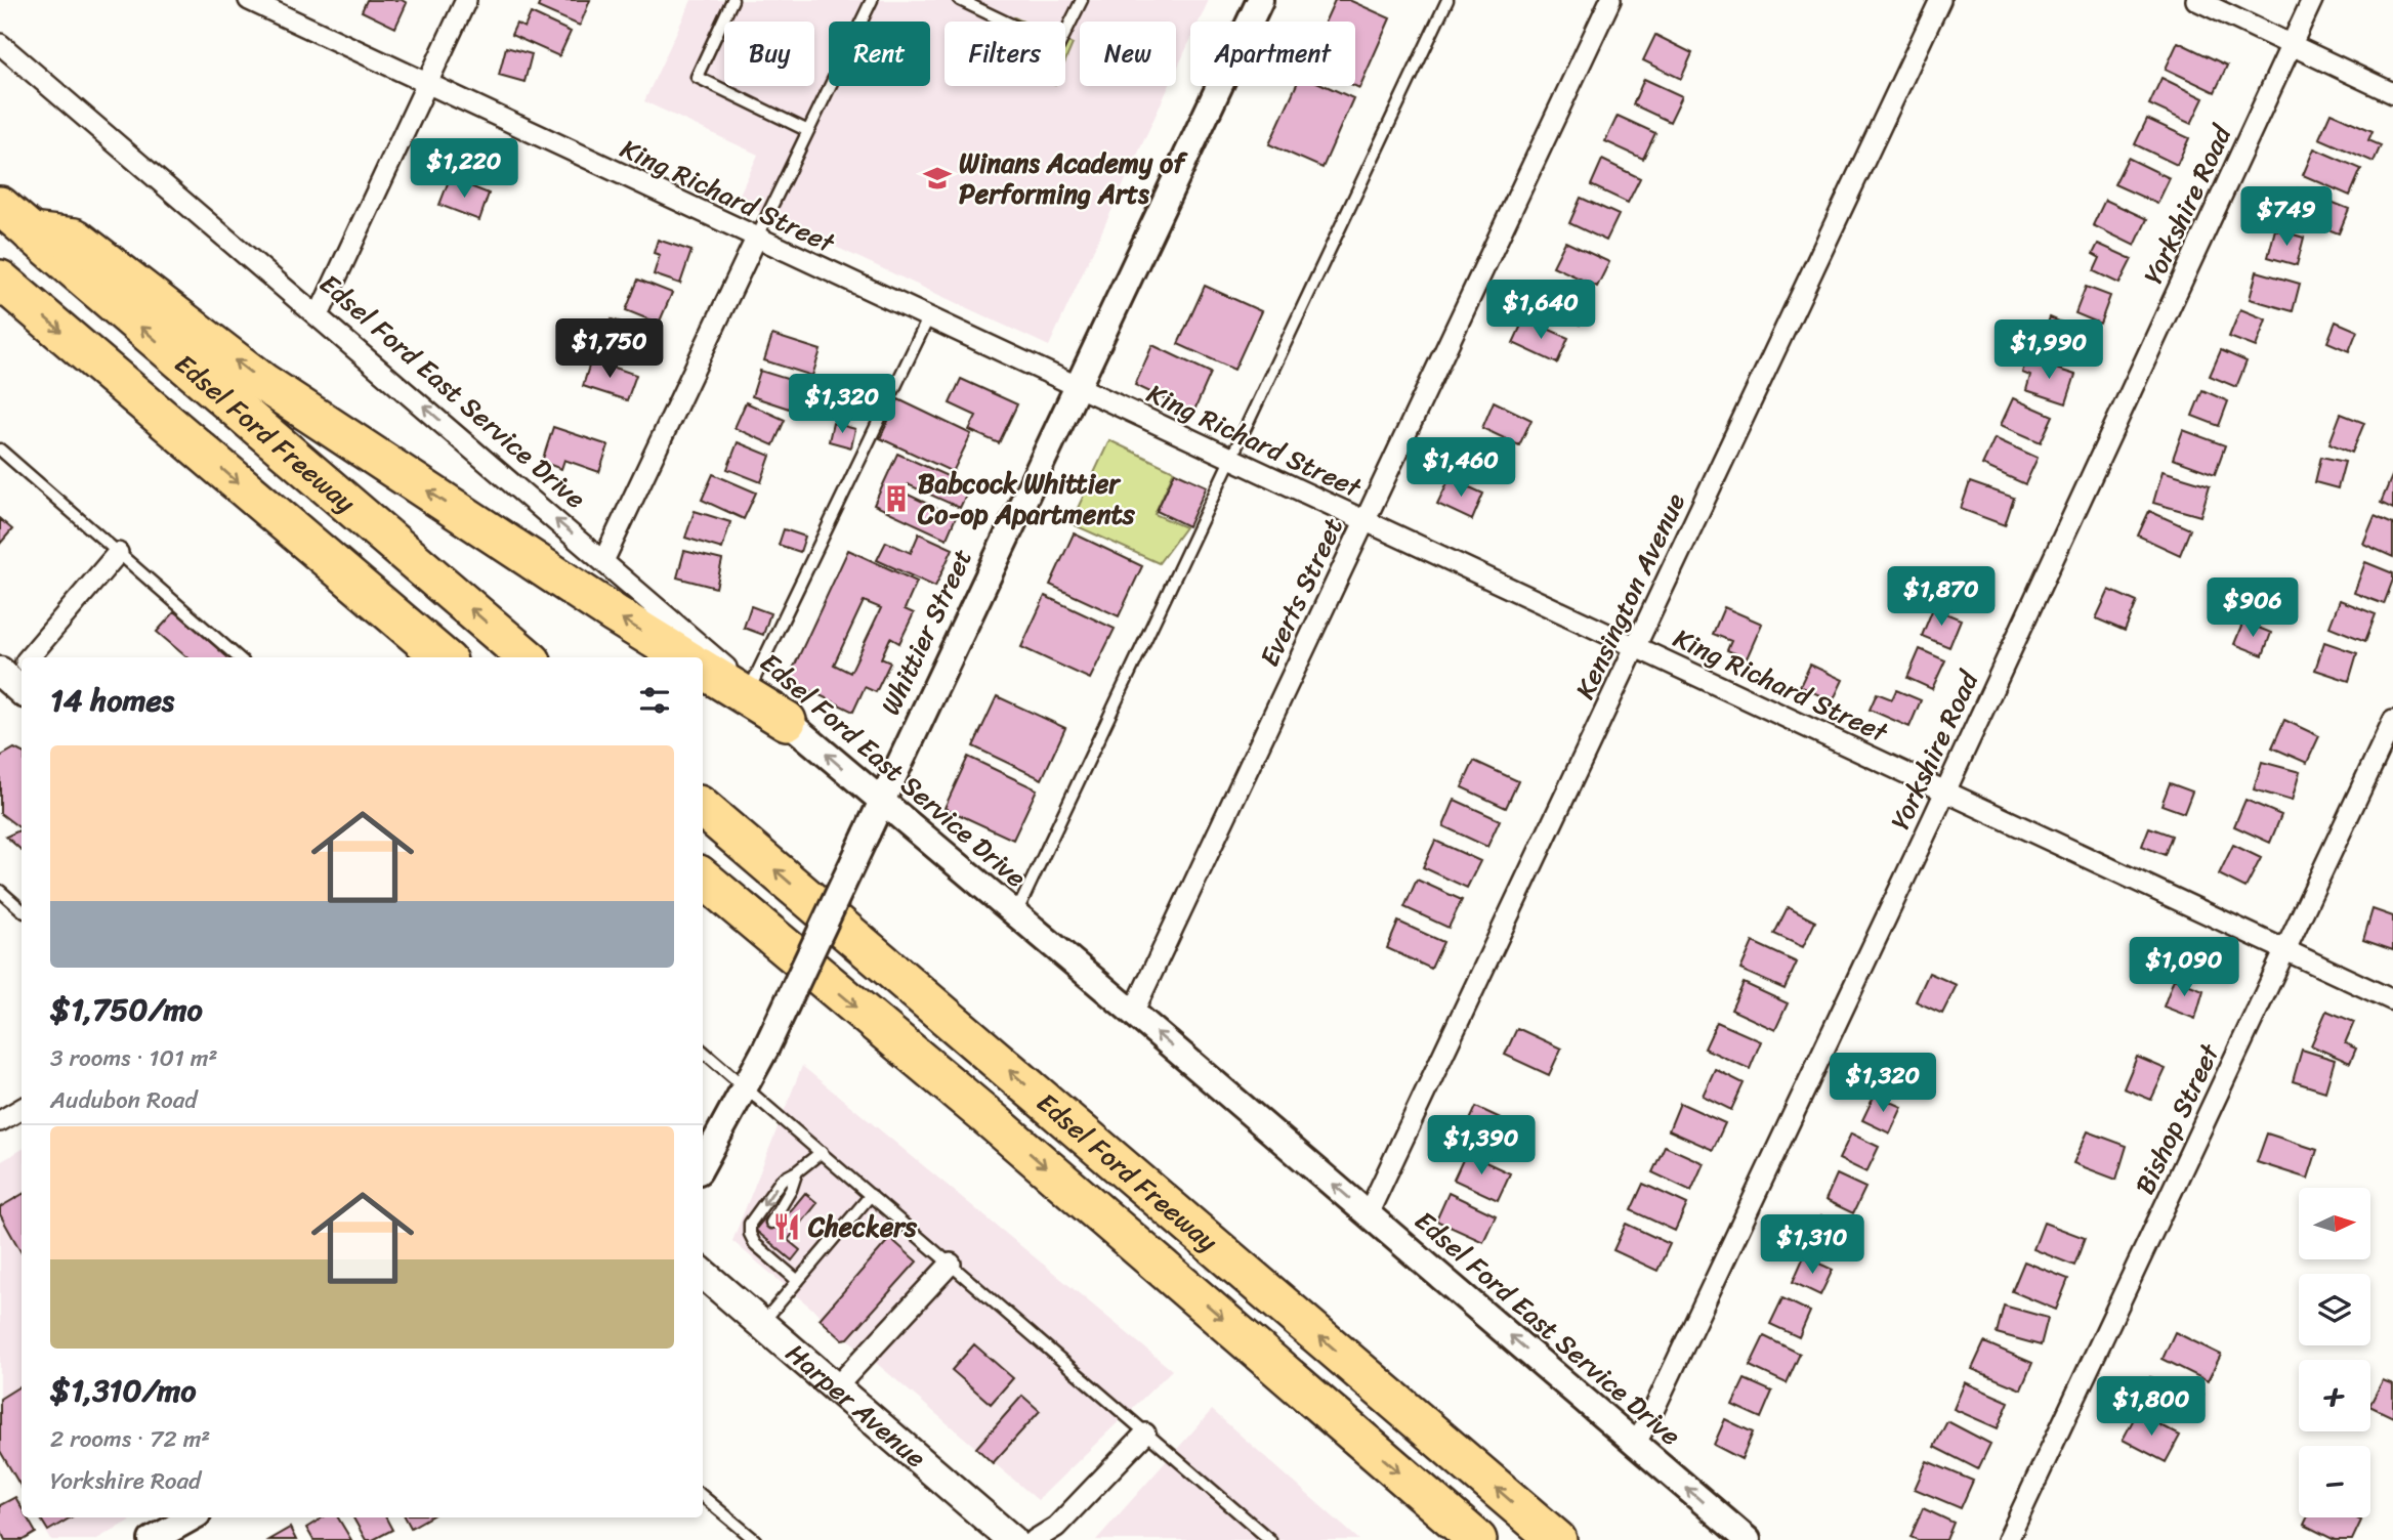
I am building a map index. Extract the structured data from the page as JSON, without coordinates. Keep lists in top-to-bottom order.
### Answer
{
  "streets": {
    "highway": ["Edsel Ford Freeway"],
    "main road": ["Harper Avenue"],
    "street": [
      "King Richard Street",
      "Yorkshire Road",
      "Edsel Ford East Service Drive",
      "Everts Street",
      "Kensington Avenue",
      "Whittier Street",
      "Bishop Street"
    ]
  },
  "crossings": [
    ["King Richard Street", "Yorkshire Road"],
    ["King Richard Street", "Everts Street"],
    ["King Richard Street", "Kensington Avenue"],
    ["King Richard Street", "Whittier Street"],
    ["King Richard Street", "Bishop Street"],
    ["Yorkshire Road", "Edsel Ford East Service Drive"],
    ["Edsel Ford East Service Drive", "Everts Street"],
    ["Edsel Ford East Service Drive", "Kensington Avenue"],
    ["Edsel Ford East Service Drive", "Whittier Street"]
  ],
  "one_way": ["Edsel Ford East Service Drive"],
  "places": {
    "school or university": ["Winans Academy of Performing Arts"],
    "building": ["Babcock Whittier Co-op Apartments"],
    "restaurant": ["Checkers"]
  },
  "north": "right",
  "page": {
    "chip": [
      "Buy",
      "Rent",
      "Filters",
      "New",
      "Apartment"
    ],
    "price": [
      "$1,220",
      "$749",
      "$1,640",
      "$1,750",
      "$1,990",
      "$1,320",
      "$1,460",
      "$1,870",
      "$906",
      "$1,090",
      "$1,320",
      "$1,390",
      "$1,310",
      "$1,800"
    ],
    "heading": "14 homes",
    "list": [
      {
        "name": "$1,750/mo",
        "note": "3 rooms · 101 m² · Audubon Road"
      },
      {
        "name": "$1,310/mo",
        "note": "2 rooms · 72 m² · Yorkshire Road"
      }
    ],
    "map_buttons": ["+", "−"]
  }
}
